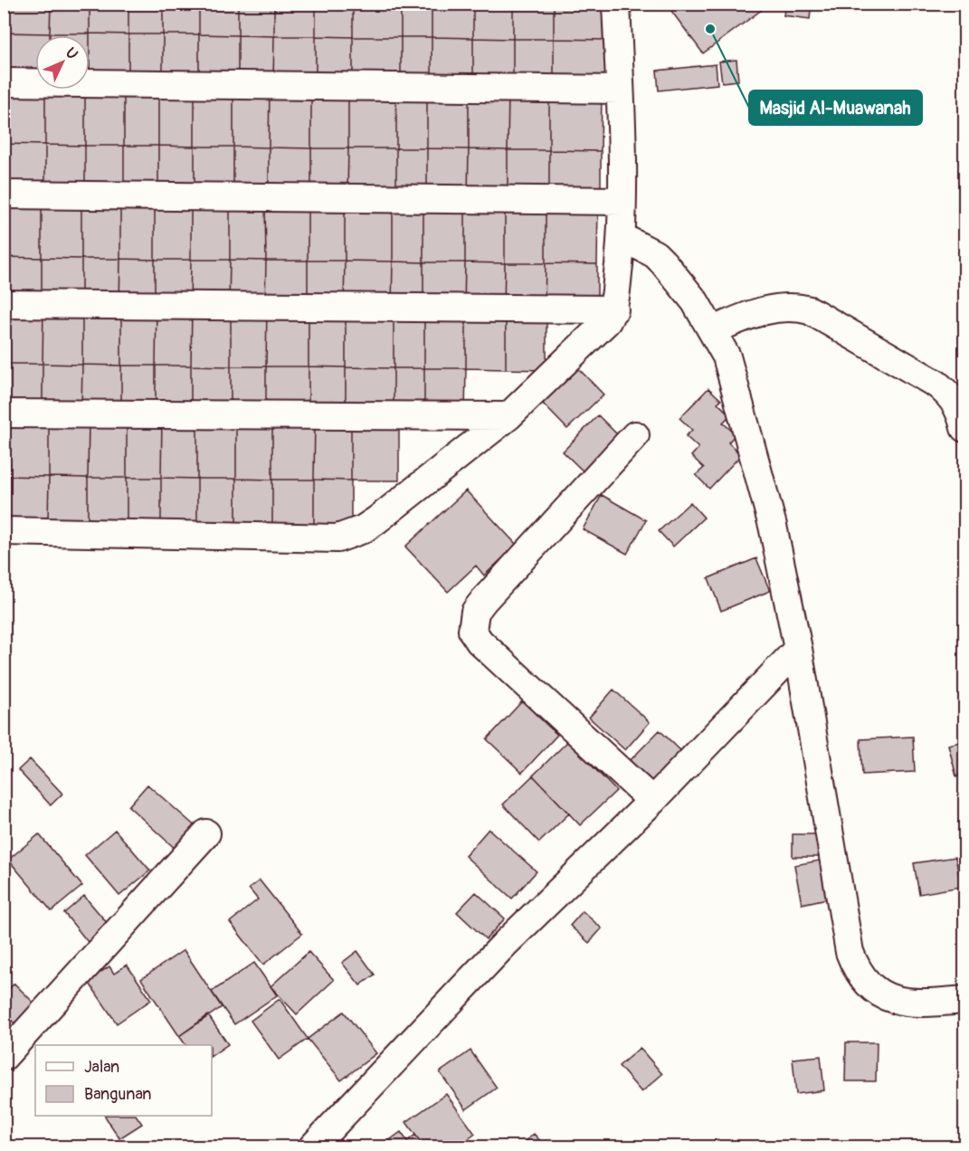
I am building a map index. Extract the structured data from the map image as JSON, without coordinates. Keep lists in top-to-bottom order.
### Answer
{
  "places": ["Masjid Al-Muawanah"],
  "legend": ["Jalan", "Bangunan"],
  "north": "top right"
}
